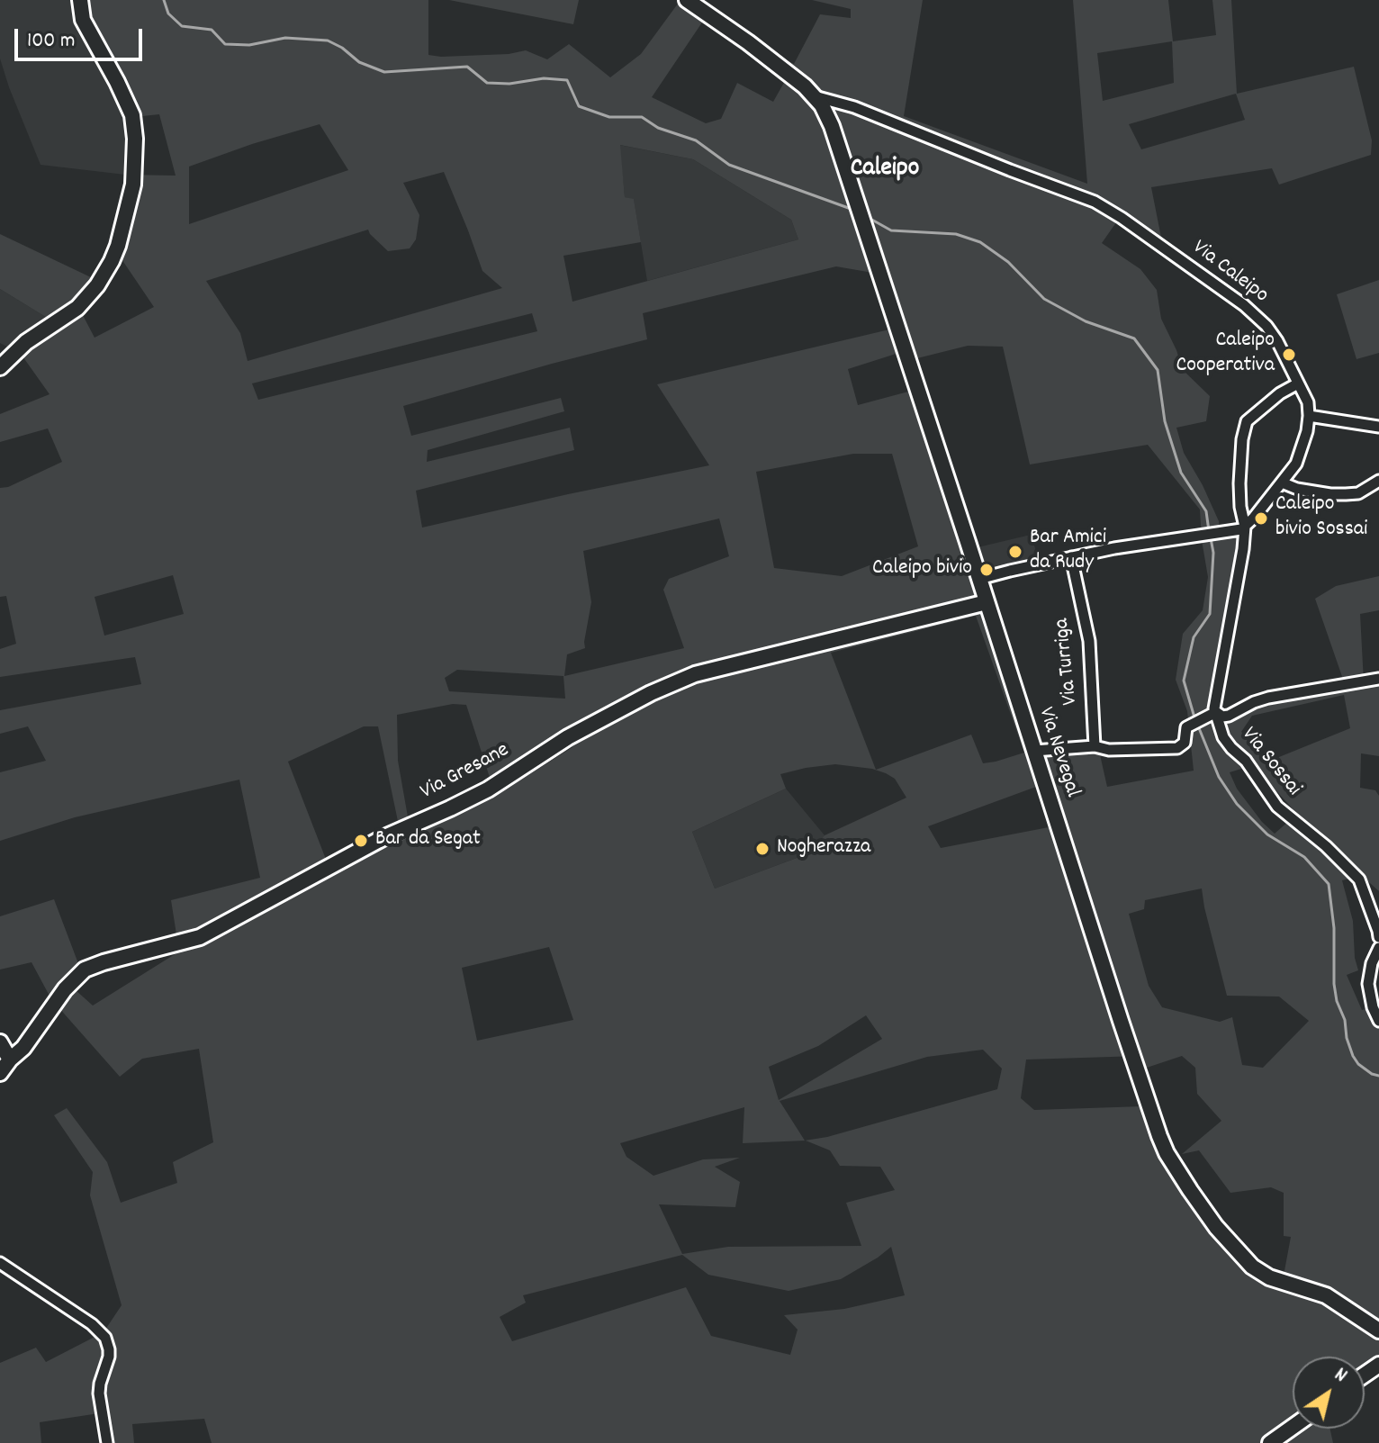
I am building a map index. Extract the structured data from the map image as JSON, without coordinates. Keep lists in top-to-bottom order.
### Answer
{
  "streets": {
    "main road": ["Via Nevegal", "Via Gresane"],
    "street": ["Via Caleipo", "Via Turriga", "Via Sossai"]
  },
  "crossings": [
    ["Via Caleipo", "Via Nevegal"],
    ["Via Nevegal", "Via Gresane"]
  ],
  "districts": ["Caleipo"],
  "places": [
    "Caleipo Cooperativa",
    "Caleipo bivio Sossai",
    "Bar Amici da Rudy",
    "Caleipo bivio",
    "Bar da Segat",
    "Nogherazza"
  ],
  "scale_bar": "100 m",
  "north": "top right"
}
